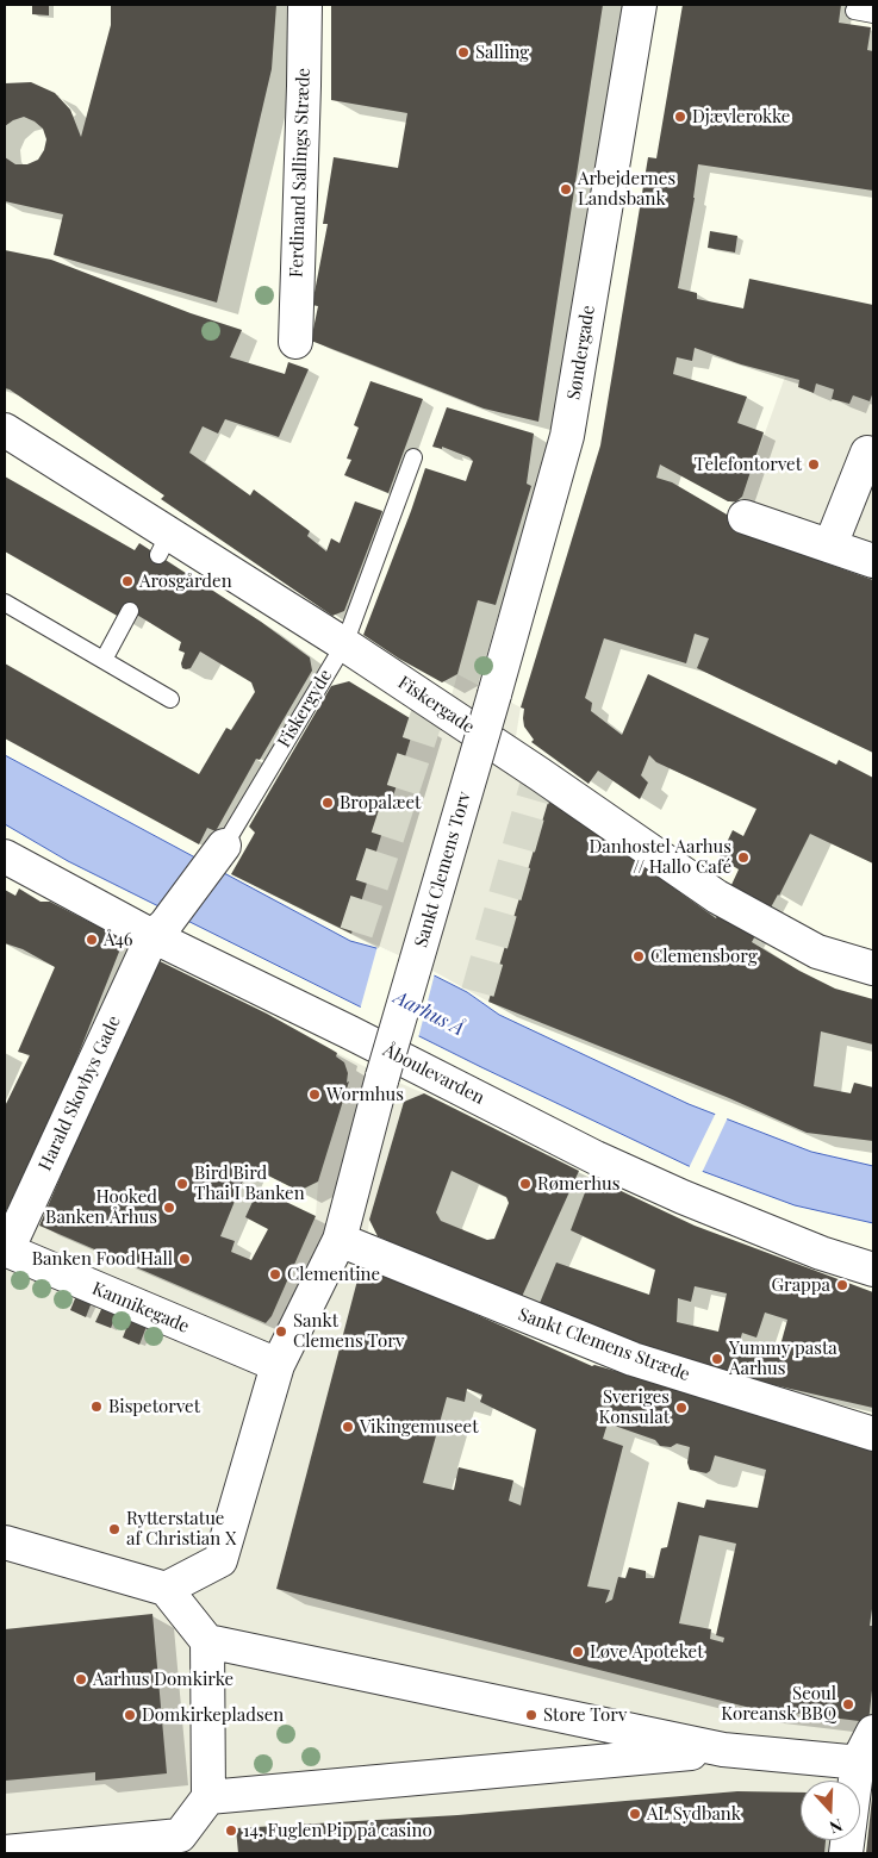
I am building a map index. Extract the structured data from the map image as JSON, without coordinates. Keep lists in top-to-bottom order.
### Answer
{
  "streets": {
    "street": [
      "Ferdinand Sallings Stræde",
      "Søndergade",
      "Fiskergade",
      "Fiskergyde",
      "Sankt Clemens Torv",
      "Åboulevarden",
      "Harald Skovbys Gade",
      "Kannikegade",
      "Sankt Clemens Stræde"
    ]
  },
  "crossings": [
    ["Søndergade", "Sankt Clemens Torv"],
    ["Fiskergade", "Fiskergyde"],
    ["Fiskergyde", "Åboulevarden"],
    ["Fiskergyde", "Harald Skovbys Gade"],
    ["Sankt Clemens Torv", "Kannikegade"],
    ["Sankt Clemens Torv", "Sankt Clemens Stræde"],
    ["Åboulevarden", "Harald Skovbys Gade"],
    ["Harald Skovbys Gade", "Kannikegade"]
  ],
  "water": ["Aarhus Å"],
  "places": [
    "Salling",
    "Djævlerokke",
    "Arbejdernes Landsbank",
    "Telefontorvet",
    "Arosgården",
    "Bropalæet",
    "Danhostel Aarhus // Hallo Café",
    "Å46",
    "Clemensborg",
    "Wormhus",
    "Bird Bird Thai I Banken",
    "Rømerhus",
    "Hooked Banken Århus",
    "Banken Food Hall",
    "Clementine",
    "Grappa",
    "Sankt Clemens Torv",
    "Yummy pasta Aarhus",
    "Bispetorvet",
    "Sveriges Konsulat",
    "Vikingemuseet",
    "Rytterstatue af Christian X",
    "Løve Apoteket",
    "Aarhus Domkirke",
    "Seoul Koreansk BBQ",
    "Domkirkepladsen",
    "Store Torv",
    "AL Sydbank",
    "14. Fuglen Pip på casino"
  ],
  "north": "bottom"
}
